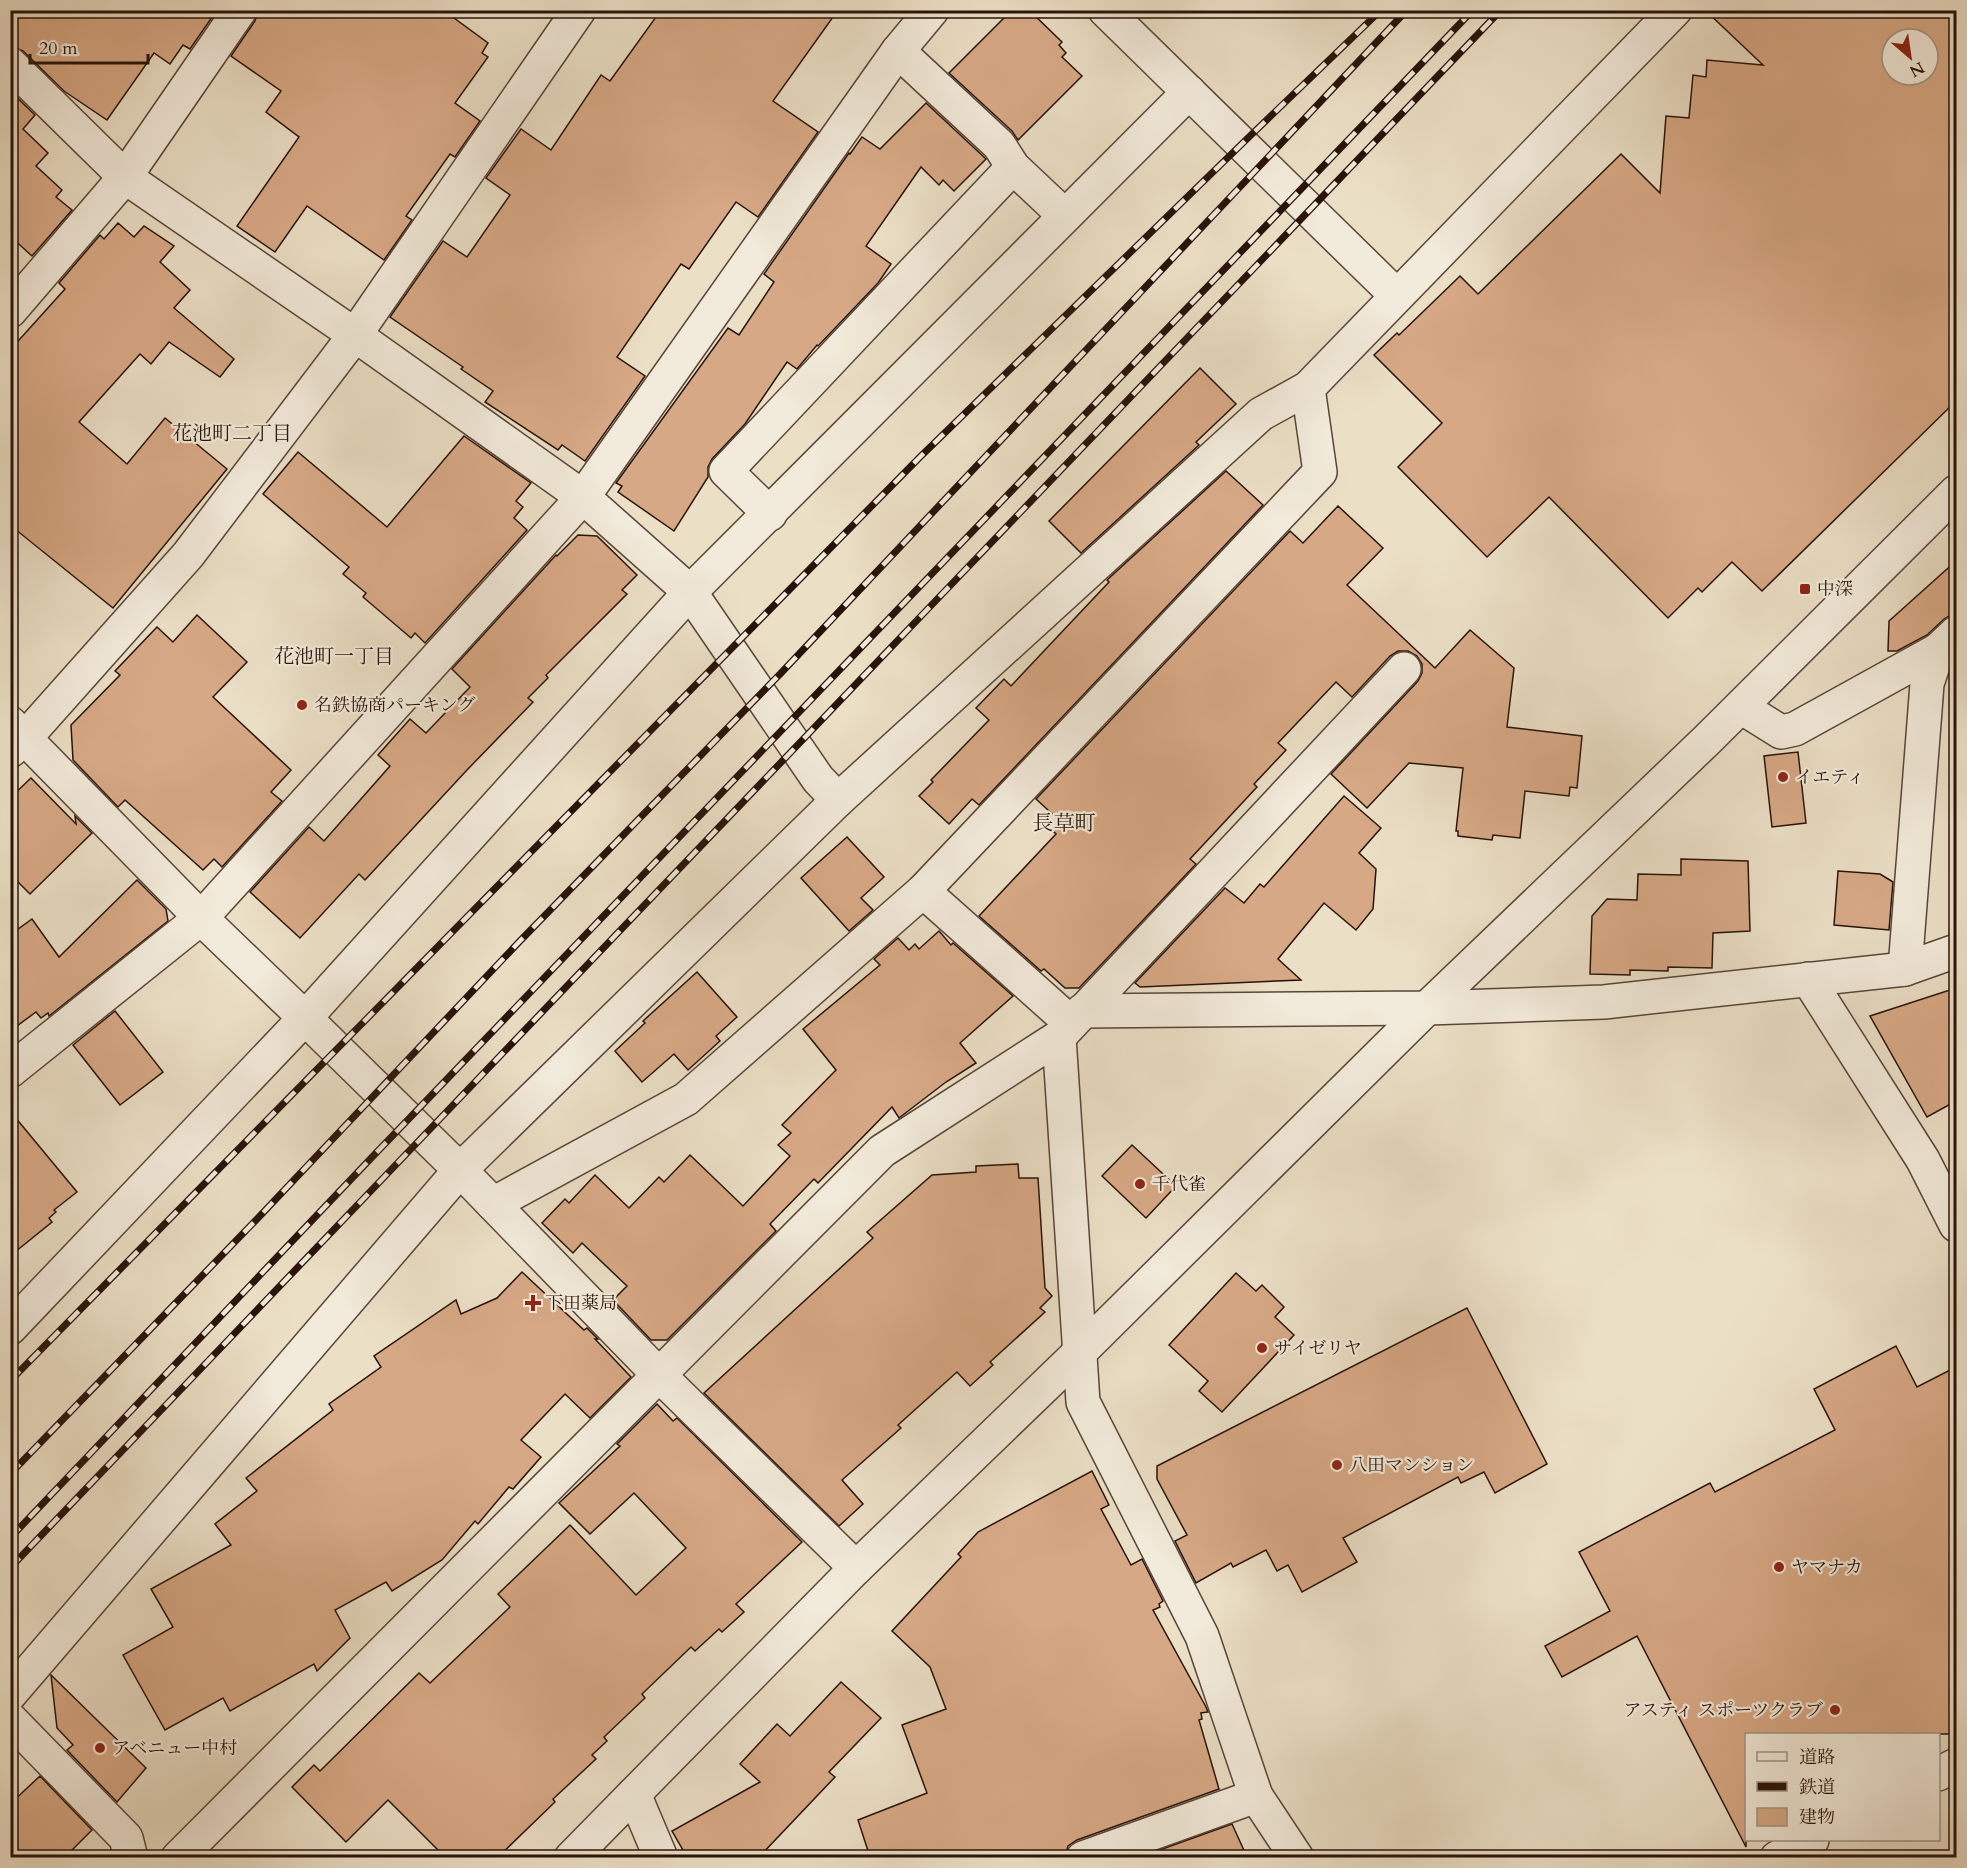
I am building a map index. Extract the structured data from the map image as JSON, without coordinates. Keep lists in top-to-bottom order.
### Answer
{
  "districts": ["花池町二丁目", "花池町一丁目", "長草町"],
  "places": {
    "transit": ["中深"],
    "other": [
      "名鉄協商パーキング",
      "イエティ",
      "千代雀",
      "サイゼリヤ",
      "八田マンション",
      "ヤマナカ",
      "アスティ スポーツクラブ",
      "アベニュー中村"
    ],
    "health": ["下田薬局"]
  },
  "legend": ["道路", "鉄道", "建物"],
  "scale_bar": "20 m",
  "north": "bottom right"
}
